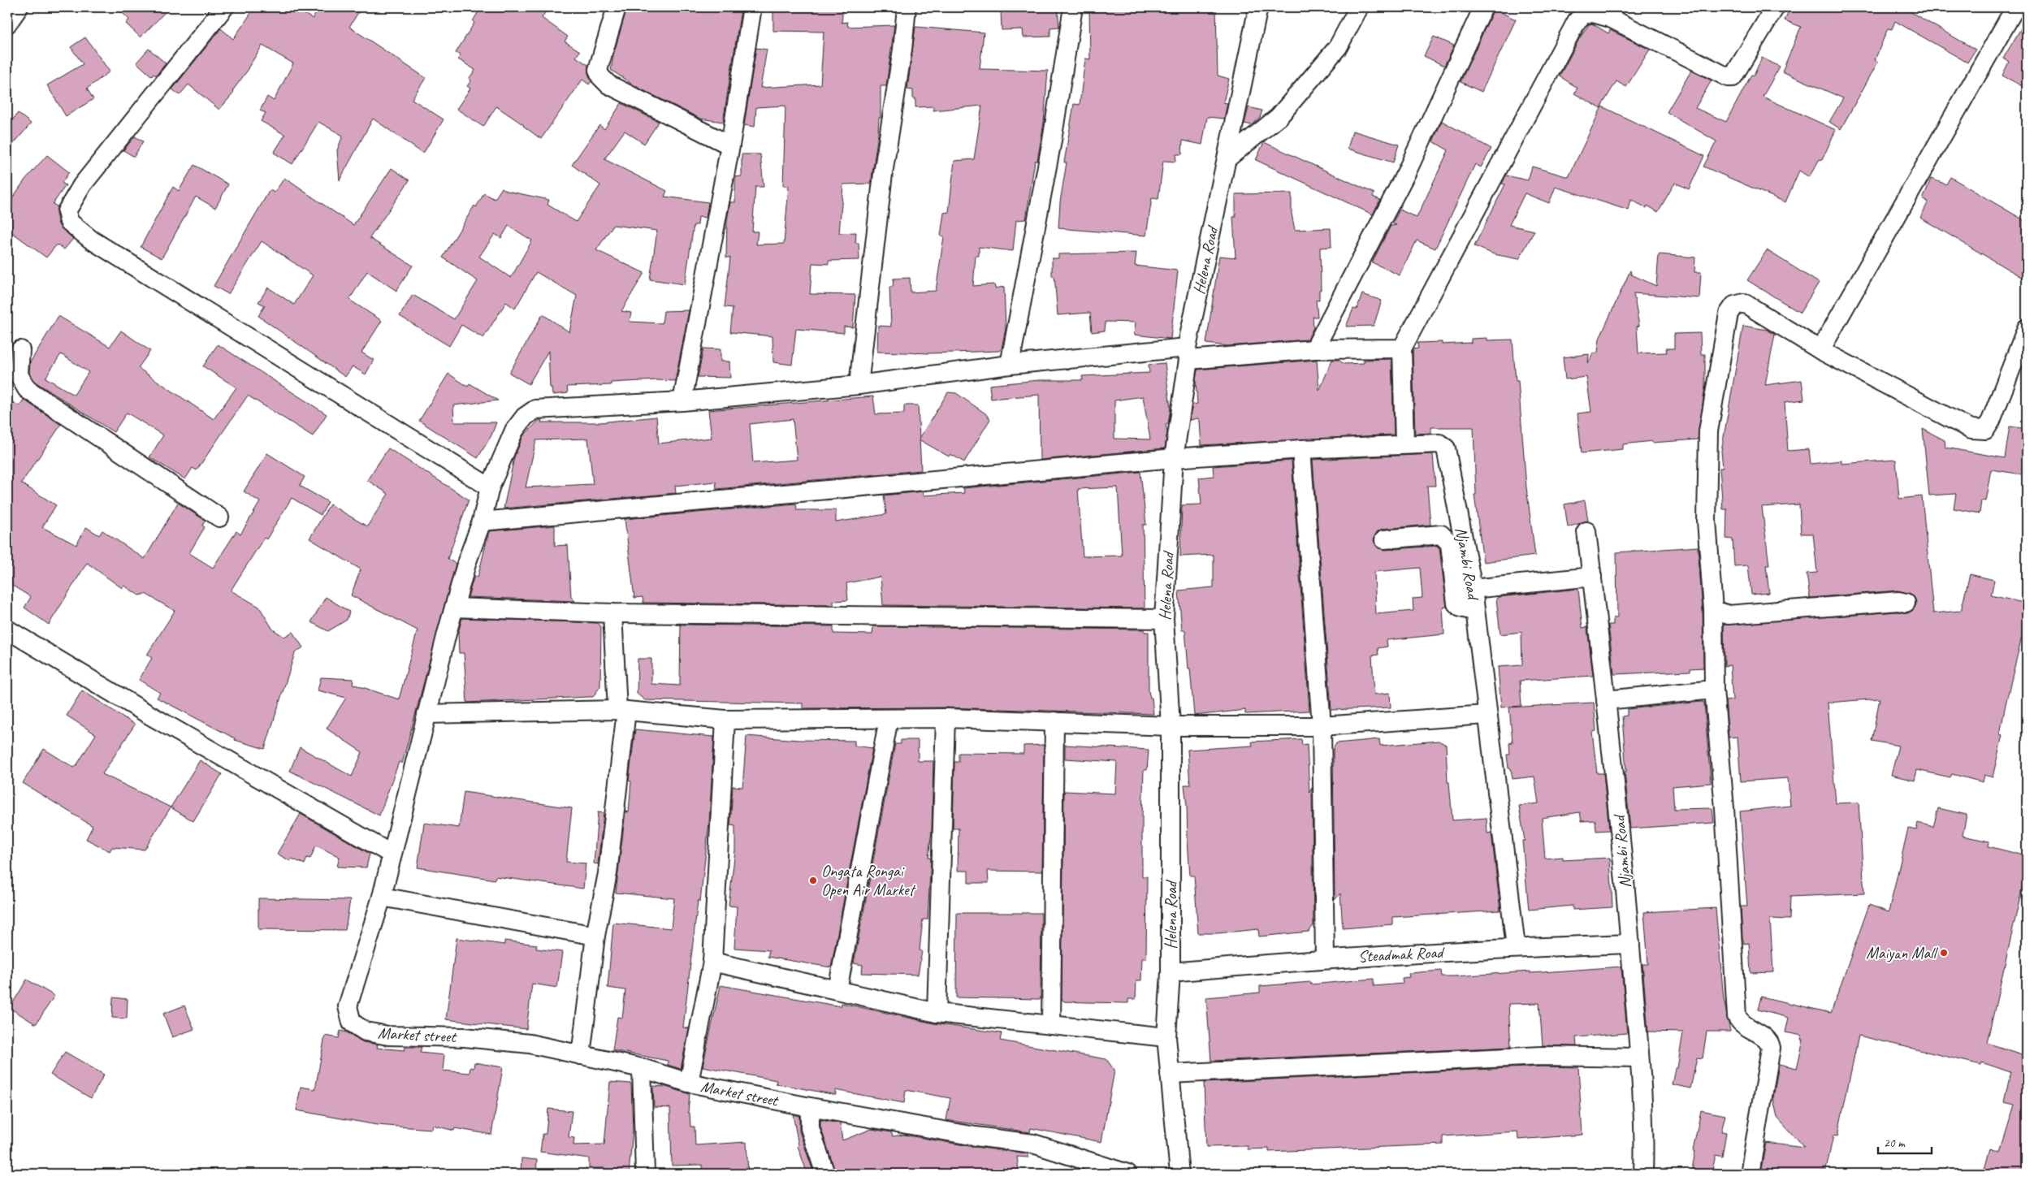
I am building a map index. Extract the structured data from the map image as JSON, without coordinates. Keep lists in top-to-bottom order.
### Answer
{
  "streets": {
    "street": [
      "Helena Road",
      "Njambi Road",
      "Steadmak Road",
      "Market street"
    ]
  },
  "crossings": [
    ["Helena Road", "Steadmak Road"],
    ["Njambi Road", "Steadmak Road"]
  ],
  "places": ["Ongata Rongai Open Air Market", "Maiyan Mall"],
  "scale_bar": "20 m"
}
